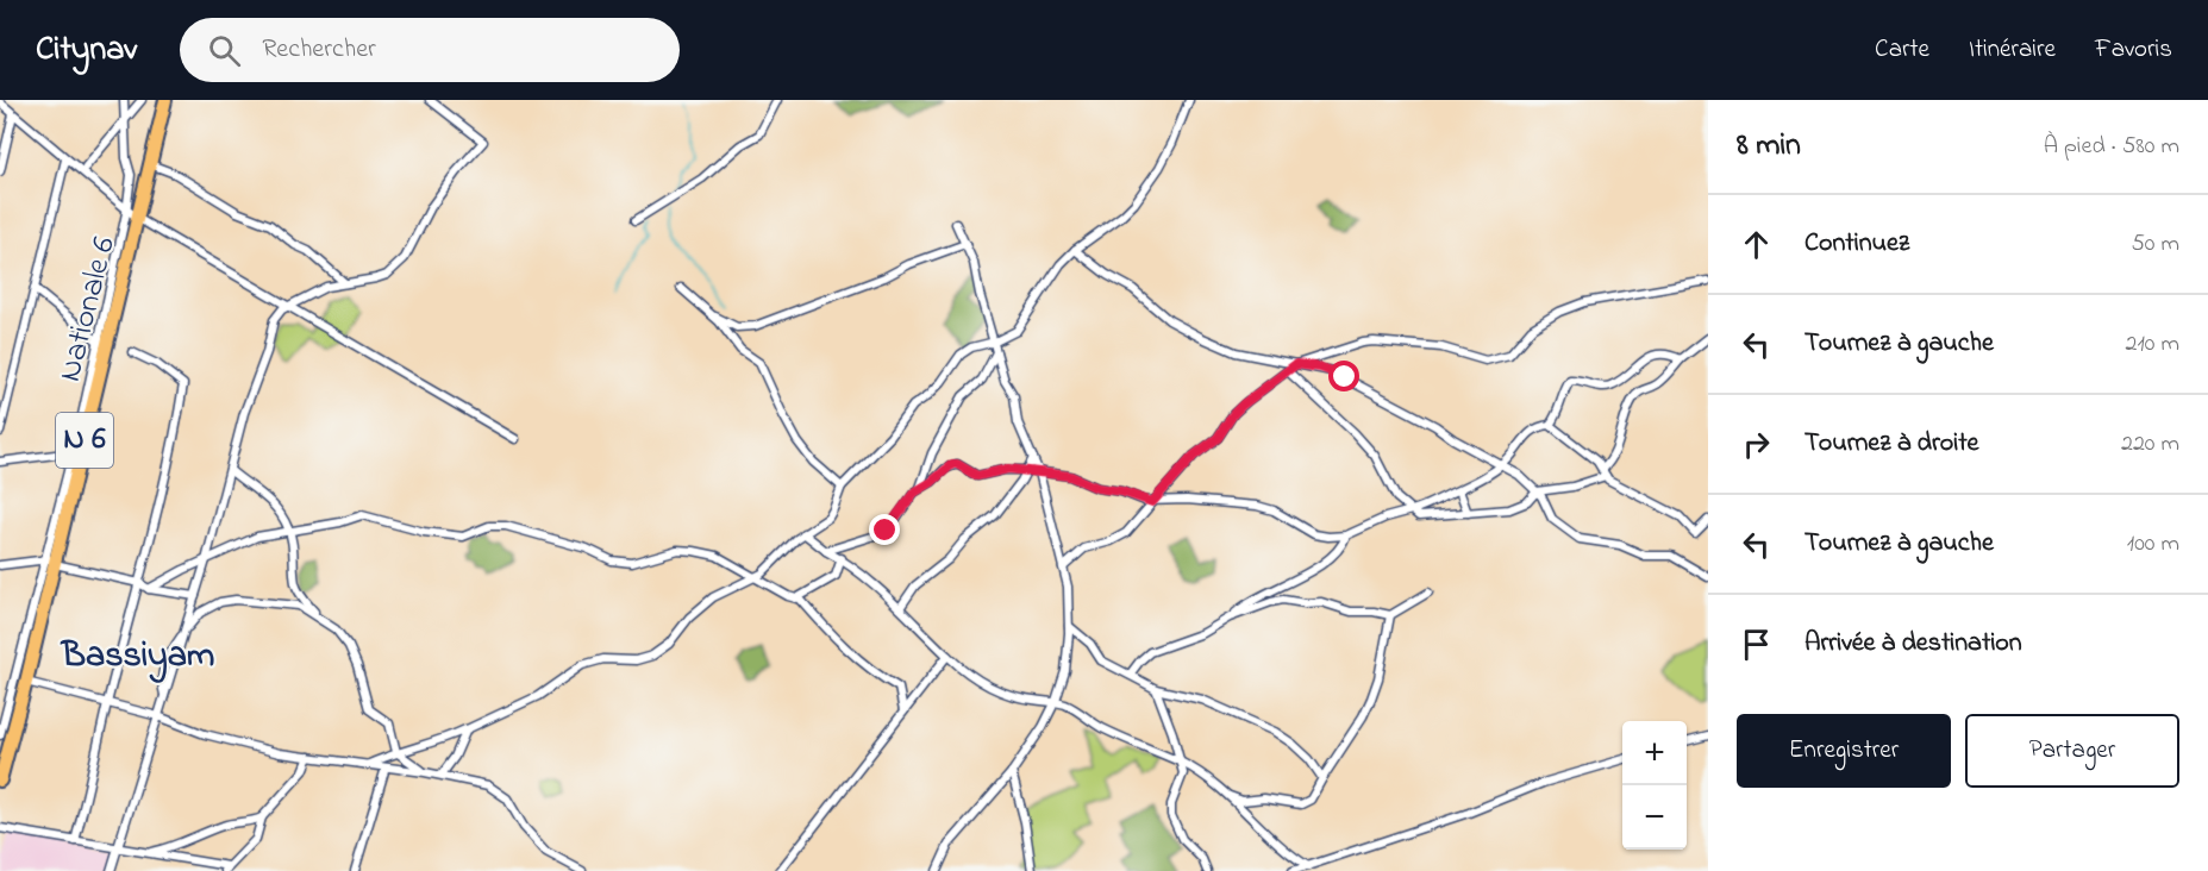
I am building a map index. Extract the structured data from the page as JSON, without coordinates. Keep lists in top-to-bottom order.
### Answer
{
  "streets": {
    "main road": ["Nationale 6", "N 6"]
  },
  "districts": ["Bassiyam"],
  "page": {
    "header": "Citynav",
    "search": "Rechercher",
    "nav": ["Carte", "Itinéraire", "Favoris"],
    "heading": ["8 min", "À pied · 580 m"],
    "list": [
      ["Continuez", "50 m"],
      ["Tournez à gauche", "210 m"],
      ["Tournez à droite", "220 m"],
      ["Tournez à gauche", "100 m"],
      "Arrivée à destination"
    ],
    "buttons": ["Enregistrer", "Partager"],
    "map_buttons": ["+", "−"]
  }
}
